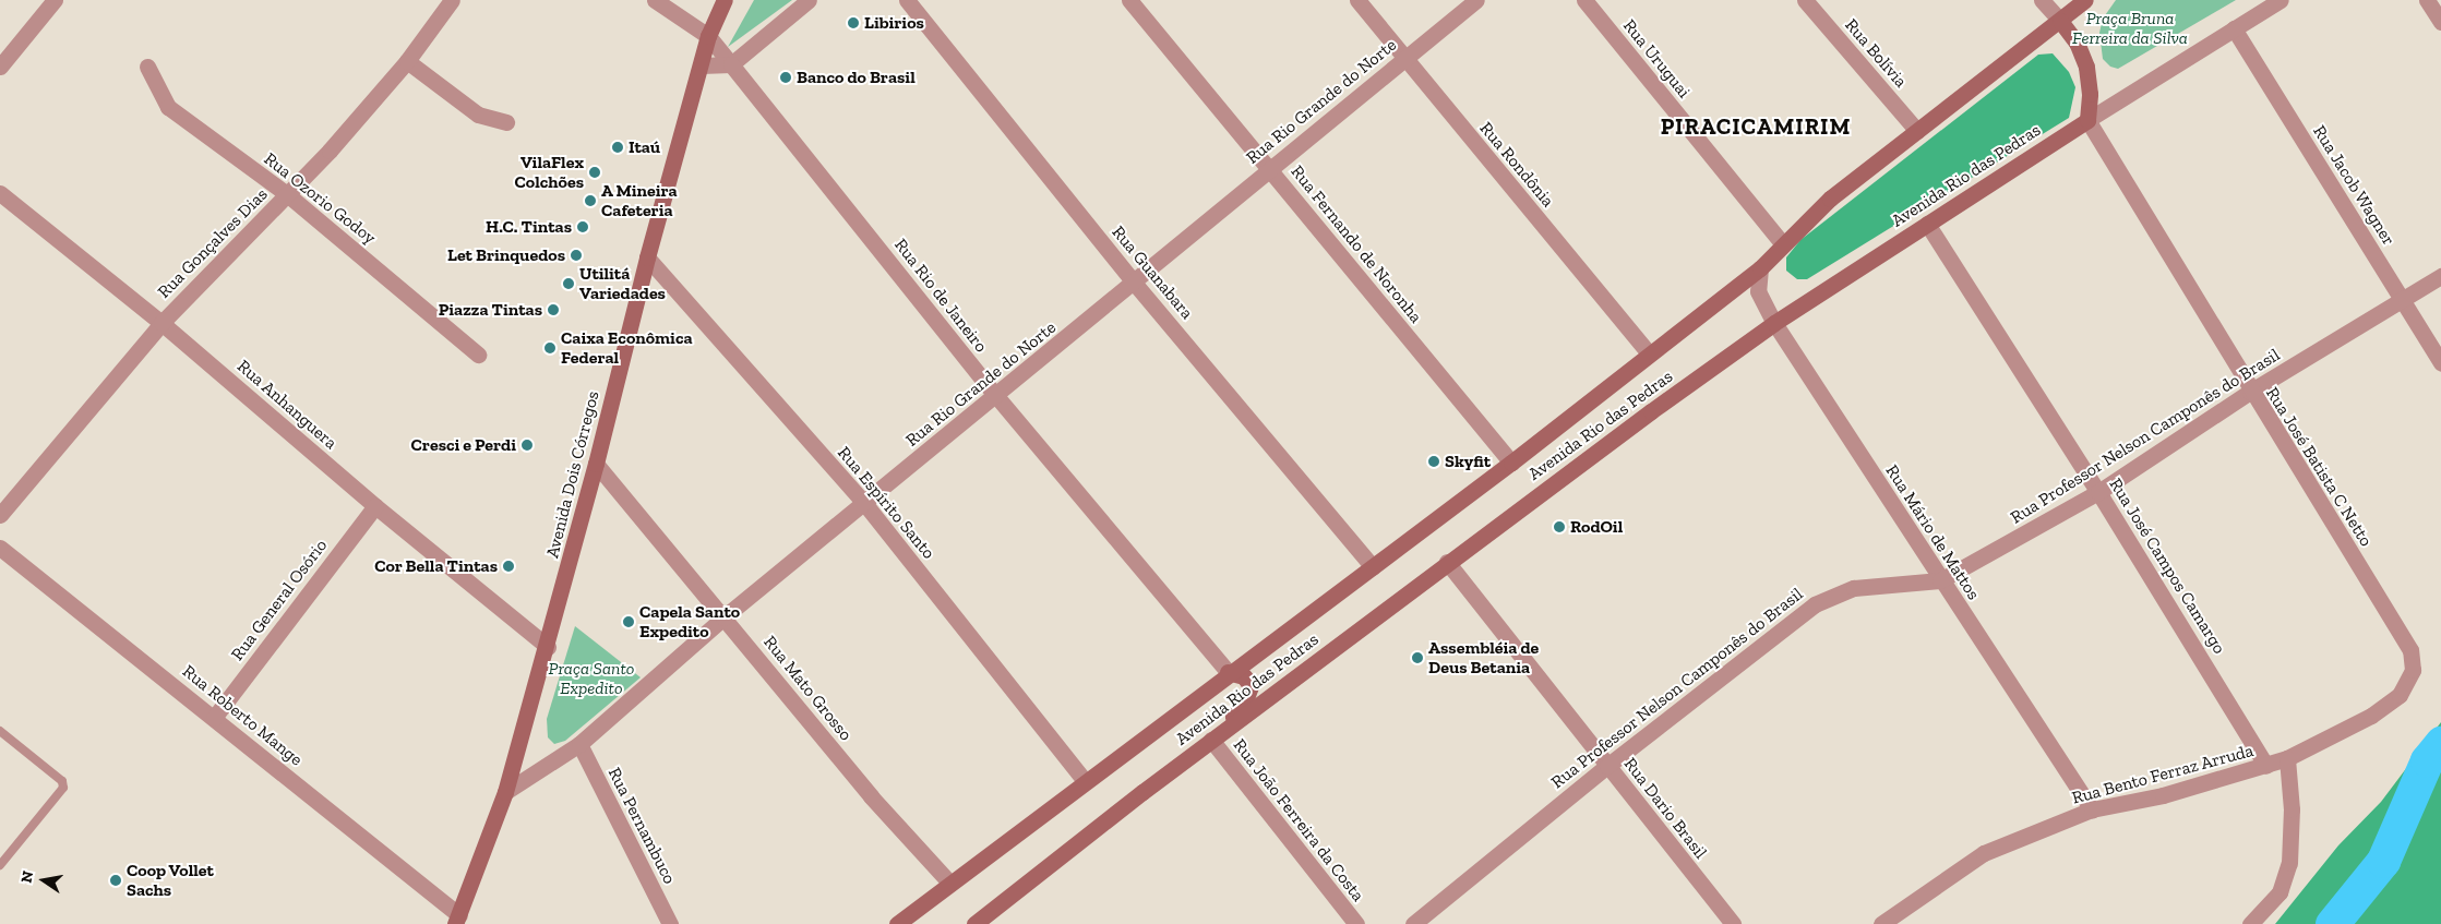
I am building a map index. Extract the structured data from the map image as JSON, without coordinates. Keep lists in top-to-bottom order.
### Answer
{
  "streets": {
    "main road": ["Avenida Rio das Pedras", "Avenida Dois Córregos"],
    "street": [
      "Rua Bolívia",
      "Rua Uruguai",
      "Rua Rio Grande do Norte",
      "Rua Rondônia",
      "Rua Jacob Wagner",
      "Rua Ozorio Godoy",
      "Rua Gonçalves Dias",
      "Rua Fernando de Noronha",
      "Rua Guanabara",
      "Rua Rio de Janeiro",
      "Rua Anhanguera",
      "Rua Professor Nelson Camponês do Brasil",
      "Rua José Batista C Netto",
      "Rua Espírito Santo",
      "Rua Mário de Mattos",
      "Rua José Campos Camargo",
      "Rua General Osório",
      "Rua Mato Grosso",
      "Rua Roberto Mange",
      "Rua Bento Ferraz Arruda",
      "Rua Dario Brasil",
      "Rua João Ferreira da Costa",
      "Rua Pernambuco"
    ]
  },
  "crossings": [
    ["Rua Bolívia", "Avenida Rio das Pedras"],
    ["Rua Uruguai", "Avenida Rio das Pedras"],
    ["Rua Rio Grande do Norte", "Rua Rondônia"],
    ["Rua Rio Grande do Norte", "Rua Fernando de Noronha"],
    ["Rua Rio Grande do Norte", "Rua Guanabara"],
    ["Rua Rio Grande do Norte", "Rua Rio de Janeiro"],
    ["Rua Rio Grande do Norte", "Avenida Dois Córregos"],
    ["Rua Rio Grande do Norte", "Rua Espírito Santo"],
    ["Rua Rio Grande do Norte", "Rua Mato Grosso"],
    ["Rua Rio Grande do Norte", "Rua Pernambuco"],
    ["Rua Rondônia", "Avenida Rio das Pedras"],
    ["Avenida Rio das Pedras", "Rua Jacob Wagner"],
    ["Avenida Rio das Pedras", "Rua Fernando de Noronha"],
    ["Avenida Rio das Pedras", "Rua Guanabara"],
    ["Avenida Rio das Pedras", "Rua Rio de Janeiro"],
    ["Avenida Rio das Pedras", "Rua José Batista C Netto"],
    ["Avenida Rio das Pedras", "Rua Espírito Santo"],
    ["Avenida Rio das Pedras", "Rua Mário de Mattos"],
    ["Avenida Rio das Pedras", "Rua José Campos Camargo"],
    ["Avenida Rio das Pedras", "Rua Mato Grosso"],
    ["Avenida Rio das Pedras", "Rua Dario Brasil"],
    ["Avenida Rio das Pedras", "Rua João Ferreira da Costa"],
    ["Rua Jacob Wagner", "Rua Professor Nelson Camponês do Brasil"],
    ["Rua Ozorio Godoy", "Rua Gonçalves Dias"],
    ["Rua Gonçalves Dias", "Rua Anhanguera"],
    ["Rua Rio de Janeiro", "Avenida Dois Córregos"],
    ["Rua Anhanguera", "Avenida Dois Córregos"],
    ["Rua Anhanguera", "Rua General Osório"],
    ["Rua Professor Nelson Camponês do Brasil", "Rua José Batista C Netto"],
    ["Rua Professor Nelson Camponês do Brasil", "Rua Mário de Mattos"],
    ["Rua Professor Nelson Camponês do Brasil", "Rua José Campos Camargo"],
    ["Rua Professor Nelson Camponês do Brasil", "Rua Dario Brasil"],
    ["Rua José Batista C Netto", "Rua Bento Ferraz Arruda"],
    ["Avenida Dois Córregos", "Rua Espírito Santo"],
    ["Avenida Dois Córregos", "Rua Mato Grosso"],
    ["Avenida Dois Córregos", "Rua Roberto Mange"],
    ["Rua Mário de Mattos", "Rua Bento Ferraz Arruda"],
    ["Rua José Campos Camargo", "Rua Bento Ferraz Arruda"],
    ["Rua General Osório", "Rua Roberto Mange"]
  ],
  "districts": ["PIRACICAMIRIM"],
  "parks": ["Praça Bruna Ferreira da Silva", "Praça Santo Expedito"],
  "places": [
    "Libirios",
    "Banco do Brasil",
    "Itaú",
    "VilaFlex Colchões",
    "A Mineira Cafeteria",
    "H.C. Tintas",
    "Let Brinquedos",
    "Utilitá Variedades",
    "Piazza Tintas",
    "Caixa Econômica Federal",
    "Cresci e Perdi",
    "Skyfit",
    "RodOil",
    "Cor Bella Tintas",
    "Capela Santo Expedito",
    "Assembléia de Deus Betania",
    "Coop Vollet Sachs"
  ],
  "north": "left"
}
